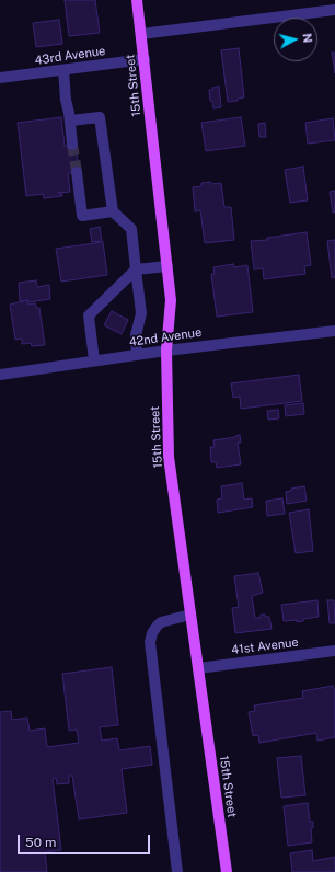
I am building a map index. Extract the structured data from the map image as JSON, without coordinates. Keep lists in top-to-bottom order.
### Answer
{
  "streets": {
    "main road": ["15th Street"],
    "street": ["43rd Avenue", "42nd Avenue", "41st Avenue"]
  },
  "crossings": [
    ["43rd Avenue", "15th Street"],
    ["15th Street", "42nd Avenue"],
    ["15th Street", "41st Avenue"]
  ],
  "scale_bar": "50 m",
  "north": "right"
}
